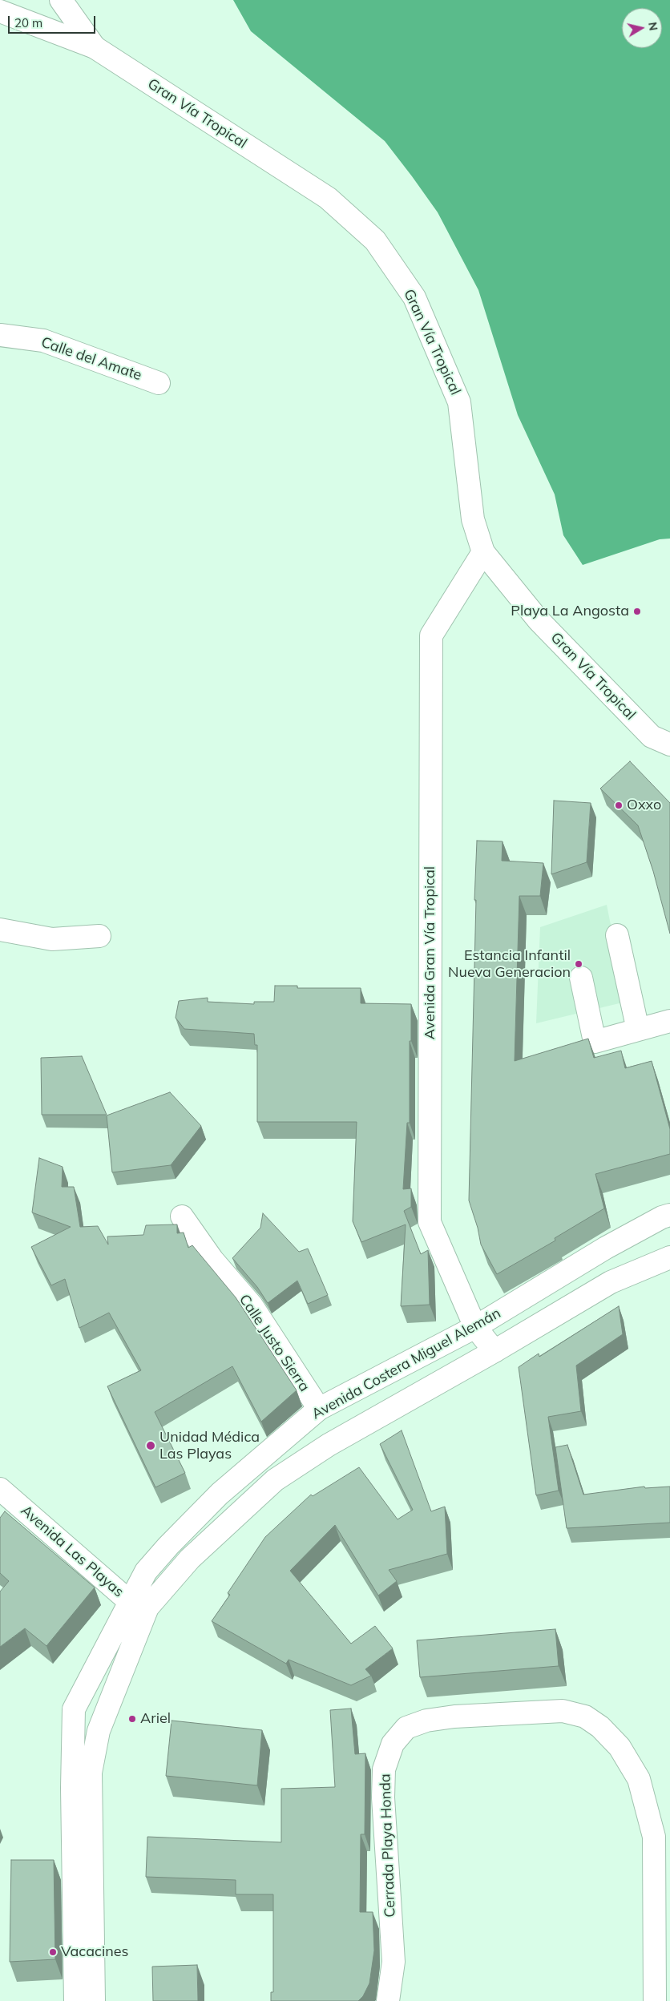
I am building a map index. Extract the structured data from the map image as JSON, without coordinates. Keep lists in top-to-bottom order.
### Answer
{
  "streets": {
    "main road": [
      "Gran Vía Tropical",
      "Calle del Amate",
      "Avenida Gran Vía Tropical",
      "Calle Justo Sierra",
      "Avenida Costera Miguel Alemán",
      "Avenida Las Playas",
      "Cerrada Playa Honda"
    ]
  },
  "crossings": [
    ["Gran Vía Tropical", "Avenida Gran Vía Tropical"],
    ["Avenida Gran Vía Tropical", "Avenida Costera Miguel Alemán"],
    ["Calle Justo Sierra", "Avenida Costera Miguel Alemán"],
    ["Avenida Costera Miguel Alemán", "Avenida Las Playas"]
  ],
  "places": [
    "Playa La Angosta",
    "Oxxo",
    "Estancia Infantil Nueva Generacion",
    "Unidad Médica Las Playas",
    "Ariel",
    "Vacacines"
  ],
  "scale_bar": "20 m",
  "north": "right"
}
